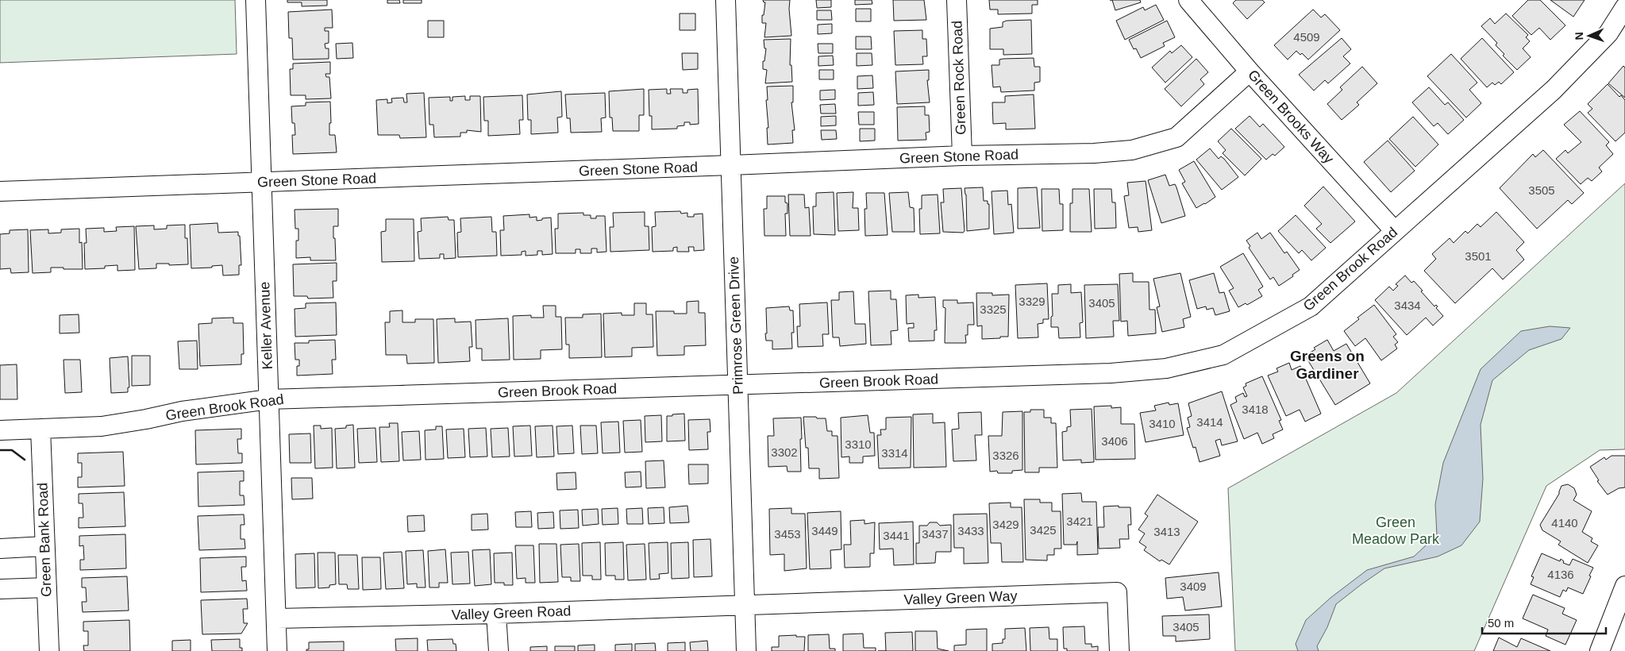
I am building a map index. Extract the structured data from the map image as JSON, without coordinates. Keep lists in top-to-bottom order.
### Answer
{
  "streets": {
    "street": [
      "Green Rock Road",
      "Green Brooks Way",
      "Green Stone Road",
      "Green Brook Road",
      "Keller Avenue",
      "Primrose Green Drive",
      "Green Bank Road",
      "Valley Green Way",
      "Valley Green Road"
    ]
  },
  "crossings": [
    ["Green Rock Road", "Green Stone Road"],
    ["Green Brooks Way", "Green Stone Road"],
    ["Green Brooks Way", "Green Brook Road"],
    ["Green Stone Road", "Keller Avenue"],
    ["Green Stone Road", "Primrose Green Drive"],
    ["Green Brook Road", "Keller Avenue"],
    ["Green Brook Road", "Primrose Green Drive"],
    ["Green Brook Road", "Green Bank Road"],
    ["Keller Avenue", "Valley Green Road"],
    ["Primrose Green Drive", "Valley Green Way"],
    ["Primrose Green Drive", "Valley Green Road"],
    ["Valley Green Way", "Valley Green Road"]
  ],
  "districts": ["Greens on Gardiner"],
  "parks": ["Green Meadow Park"],
  "house_numbers": [
    "4509",
    "3505",
    "3501",
    "3329",
    "3405",
    "3434",
    "3325",
    "3418",
    "3414",
    "3410",
    "3406",
    "3310",
    "3302",
    "3314",
    "3326",
    "3421",
    "4140",
    "3429",
    "3425",
    "3449",
    "3433",
    "3413",
    "3453",
    "3437",
    "3441",
    "4136",
    "3409",
    "3405"
  ],
  "scale_bar": "50 m",
  "north": "left"
}
